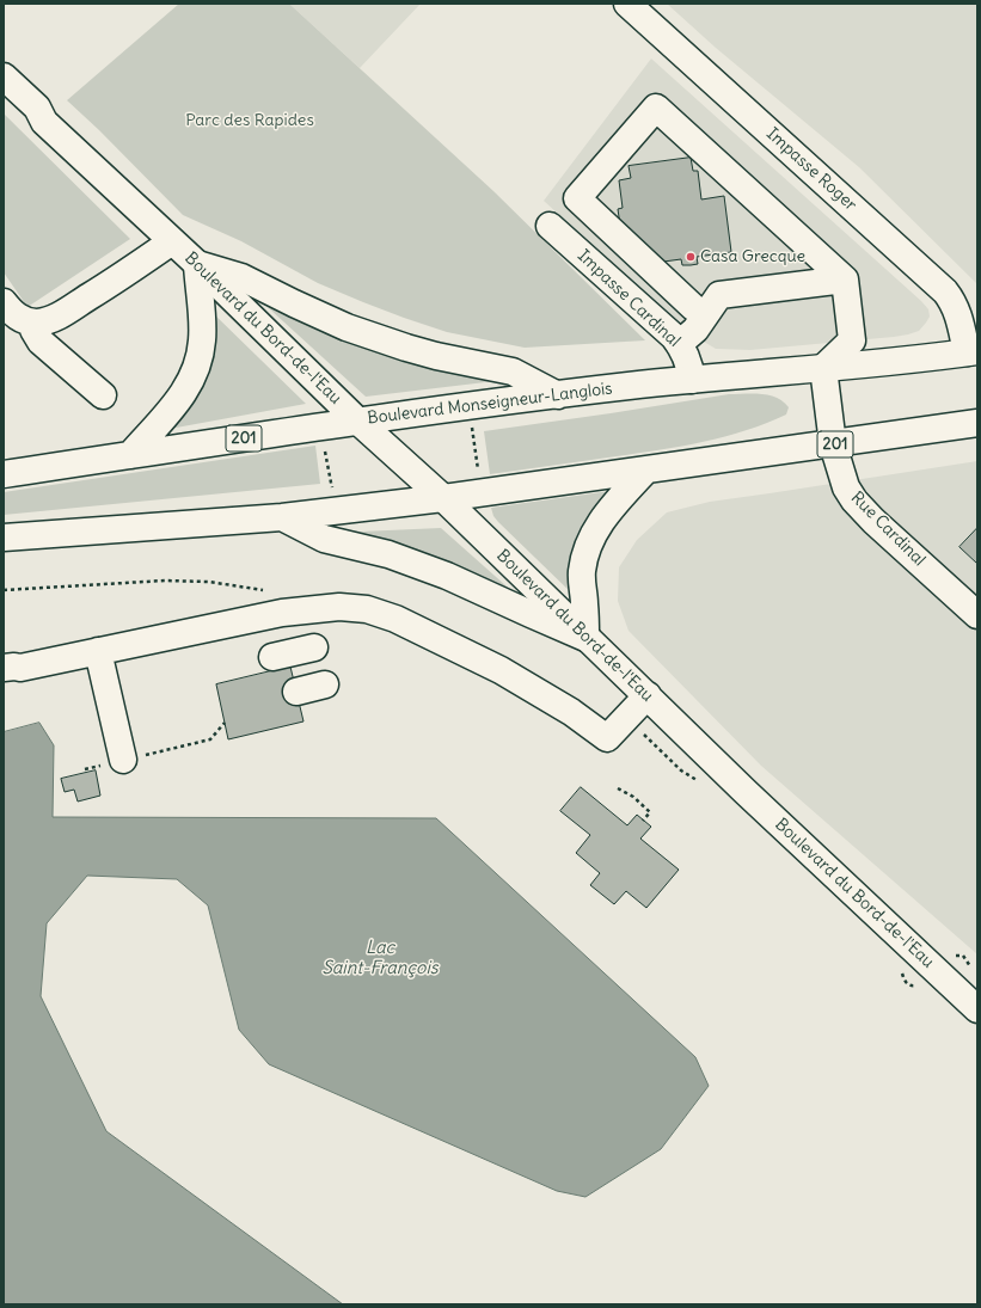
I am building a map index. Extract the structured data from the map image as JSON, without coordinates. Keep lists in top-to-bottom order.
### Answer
{
  "streets": {
    "main road": [
      "Impasse Roger",
      "Impasse Cardinal",
      "Boulevard du Bord-de-l'Eau",
      "Boulevard Monseigneur-Langlois",
      "201",
      "Rue Cardinal"
    ]
  },
  "crossings": [
    ["Impasse Roger", "Boulevard Monseigneur-Langlois"],
    ["Impasse Cardinal", "Boulevard Monseigneur-Langlois"],
    ["Boulevard du Bord-de-l'Eau", "Boulevard Monseigneur-Langlois"],
    ["Boulevard du Bord-de-l'Eau", "201"],
    ["Boulevard Monseigneur-Langlois", "Rue Cardinal"],
    ["201", "Rue Cardinal"]
  ],
  "water": ["Lac Saint-François"],
  "parks": ["Parc des Rapides"],
  "places": ["Casa Grecque"]
}
